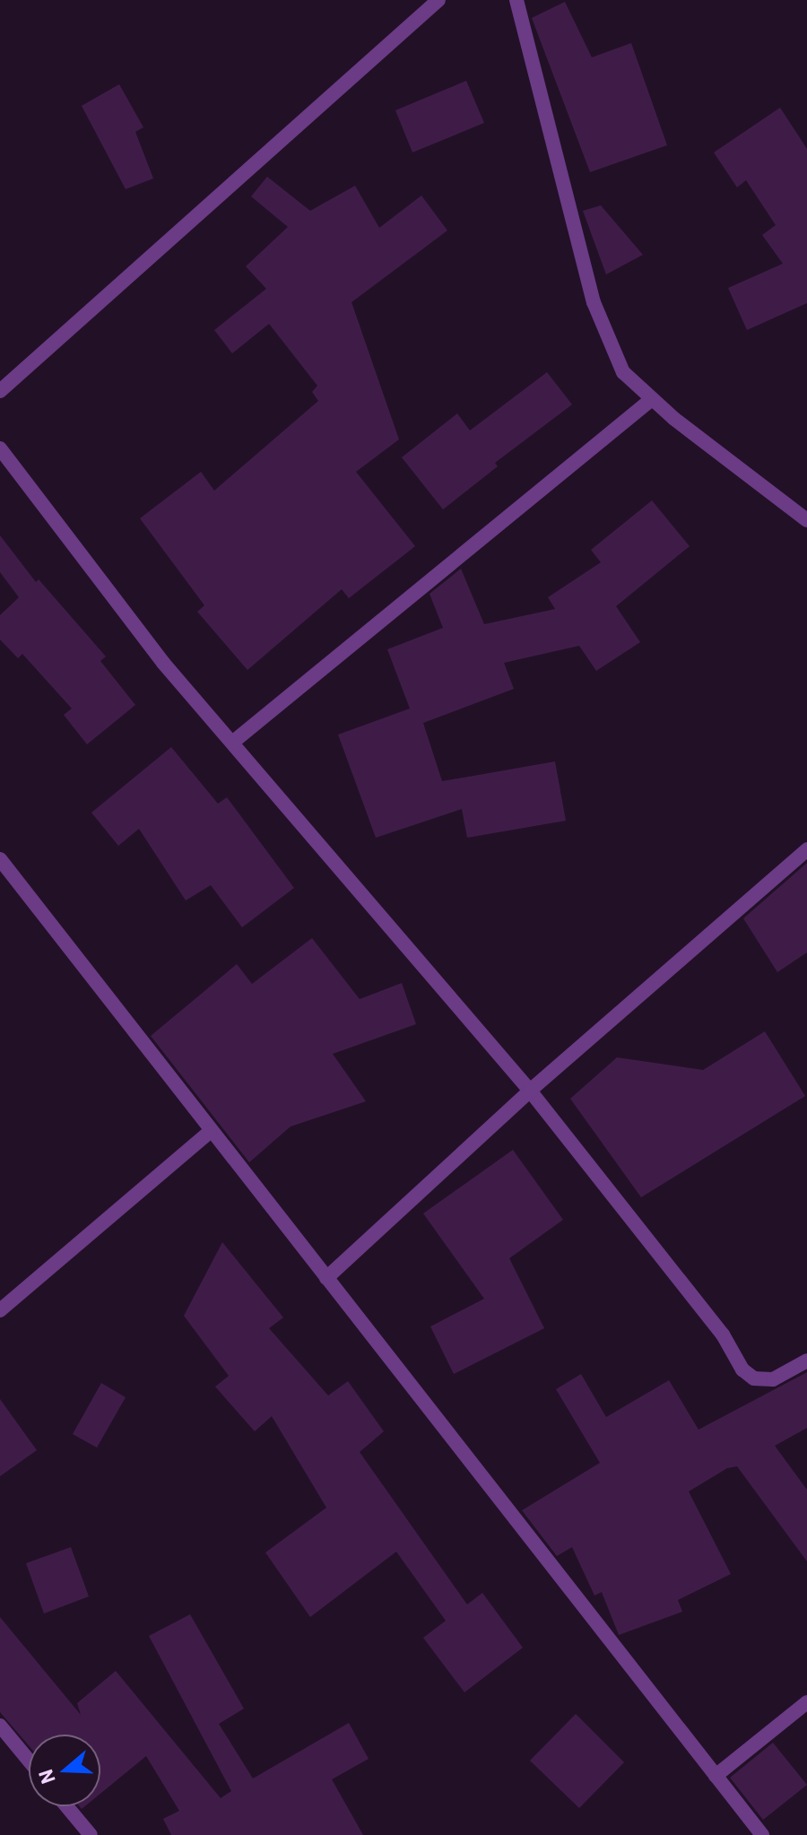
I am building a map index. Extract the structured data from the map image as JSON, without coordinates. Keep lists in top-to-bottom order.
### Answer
{
  "north": "left"
}
